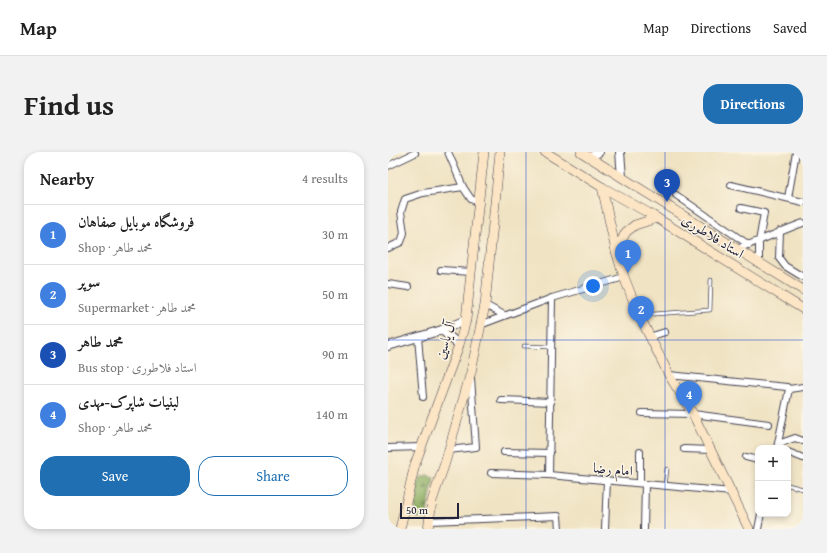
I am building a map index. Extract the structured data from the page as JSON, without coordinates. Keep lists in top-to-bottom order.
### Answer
{
  "streets": {
    "main road": ["استاد فلاطوری", "آل یاسین"],
    "street": ["امام رضا"]
  },
  "scale_bar": "50 m",
  "page": {
    "header": "Map",
    "nav": ["Map", "Directions", "Saved"],
    "title": "Find us",
    "buttons": [
      "Directions",
      ["Save", "Share"]
    ],
    "heading": ["Nearby", "4 results"],
    "pins": [
      "3",
      "1",
      "2",
      "4"
    ],
    "list": [
      {
        "mark": "1",
        "name": "فروشگاه موبایل صفاهان",
        "note": "Shop · محمد طاهر",
        "value": "30 m"
      },
      {
        "mark": "2",
        "name": "سوپر",
        "note": "Supermarket · محمد طاهر",
        "value": "50 m"
      },
      {
        "mark": "3",
        "name": "محمد طاهر",
        "note": "Bus stop · استاد فلاطوری",
        "value": "90 m"
      },
      {
        "mark": "4",
        "name": "لبنیات شاپرک-مهدی",
        "note": "Shop · محمد طاهر",
        "value": "140 m"
      }
    ],
    "map_buttons": ["+", "−"],
    "scale": "50 m"
  }
}
